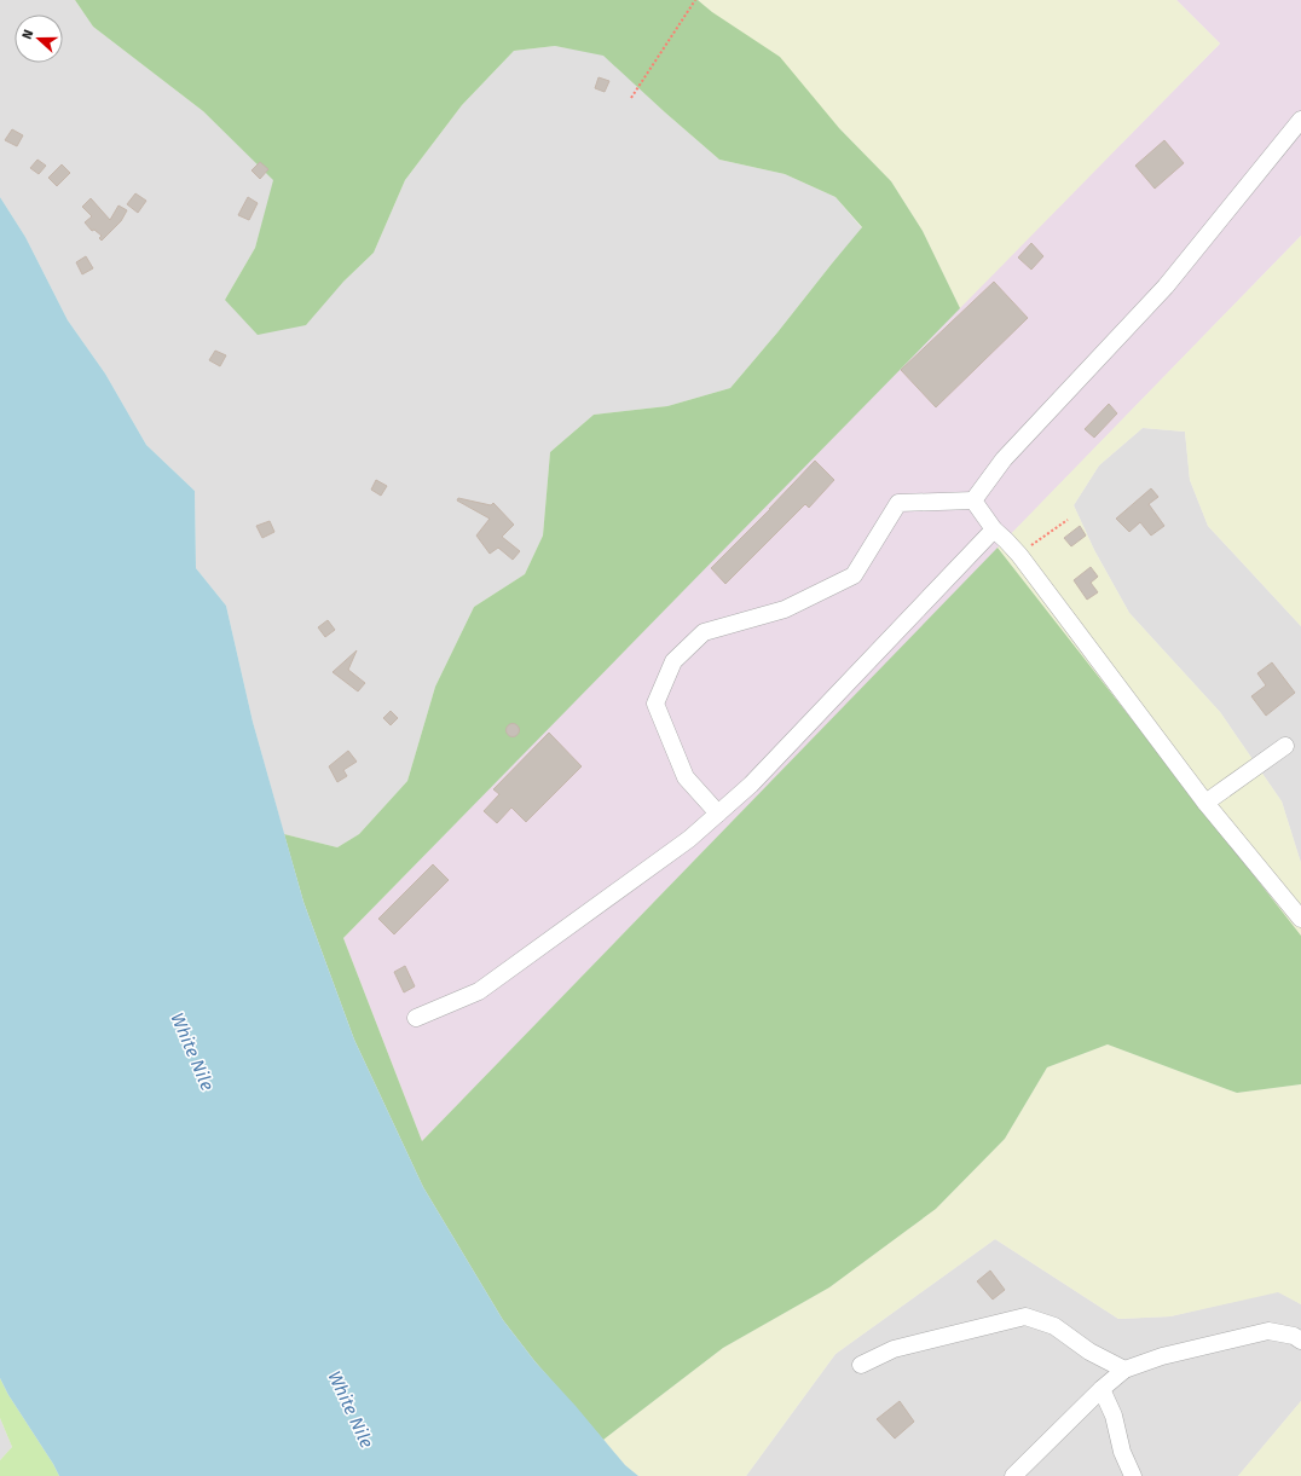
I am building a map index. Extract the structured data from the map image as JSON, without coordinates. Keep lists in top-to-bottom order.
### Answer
{
  "water": ["White Nile"],
  "north": "left"
}
